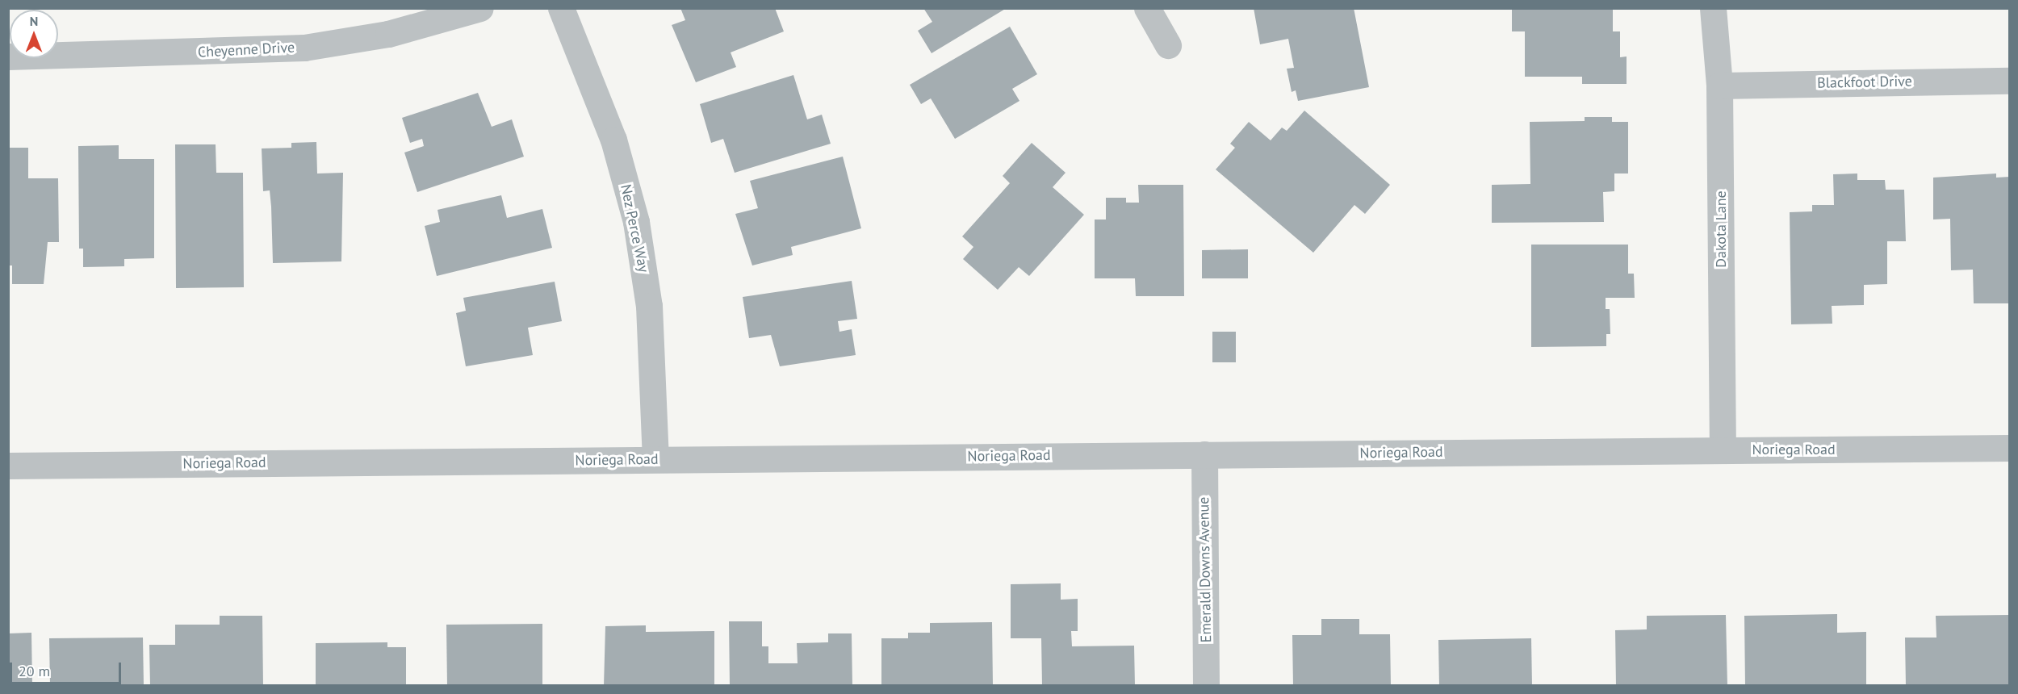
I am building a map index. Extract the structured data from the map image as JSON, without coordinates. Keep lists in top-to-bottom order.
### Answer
{
  "streets": {
    "street": [
      "Cheyenne Drive",
      "Blackfoot Drive",
      "Nez Perce Way",
      "Dakota Lane",
      "Noriega Road",
      "Emerald Downs Avenue"
    ]
  },
  "crossings": [
    ["Blackfoot Drive", "Dakota Lane"],
    ["Nez Perce Way", "Noriega Road"],
    ["Dakota Lane", "Noriega Road"],
    ["Noriega Road", "Emerald Downs Avenue"]
  ],
  "scale_bar": "20 m",
  "north": "top"
}
